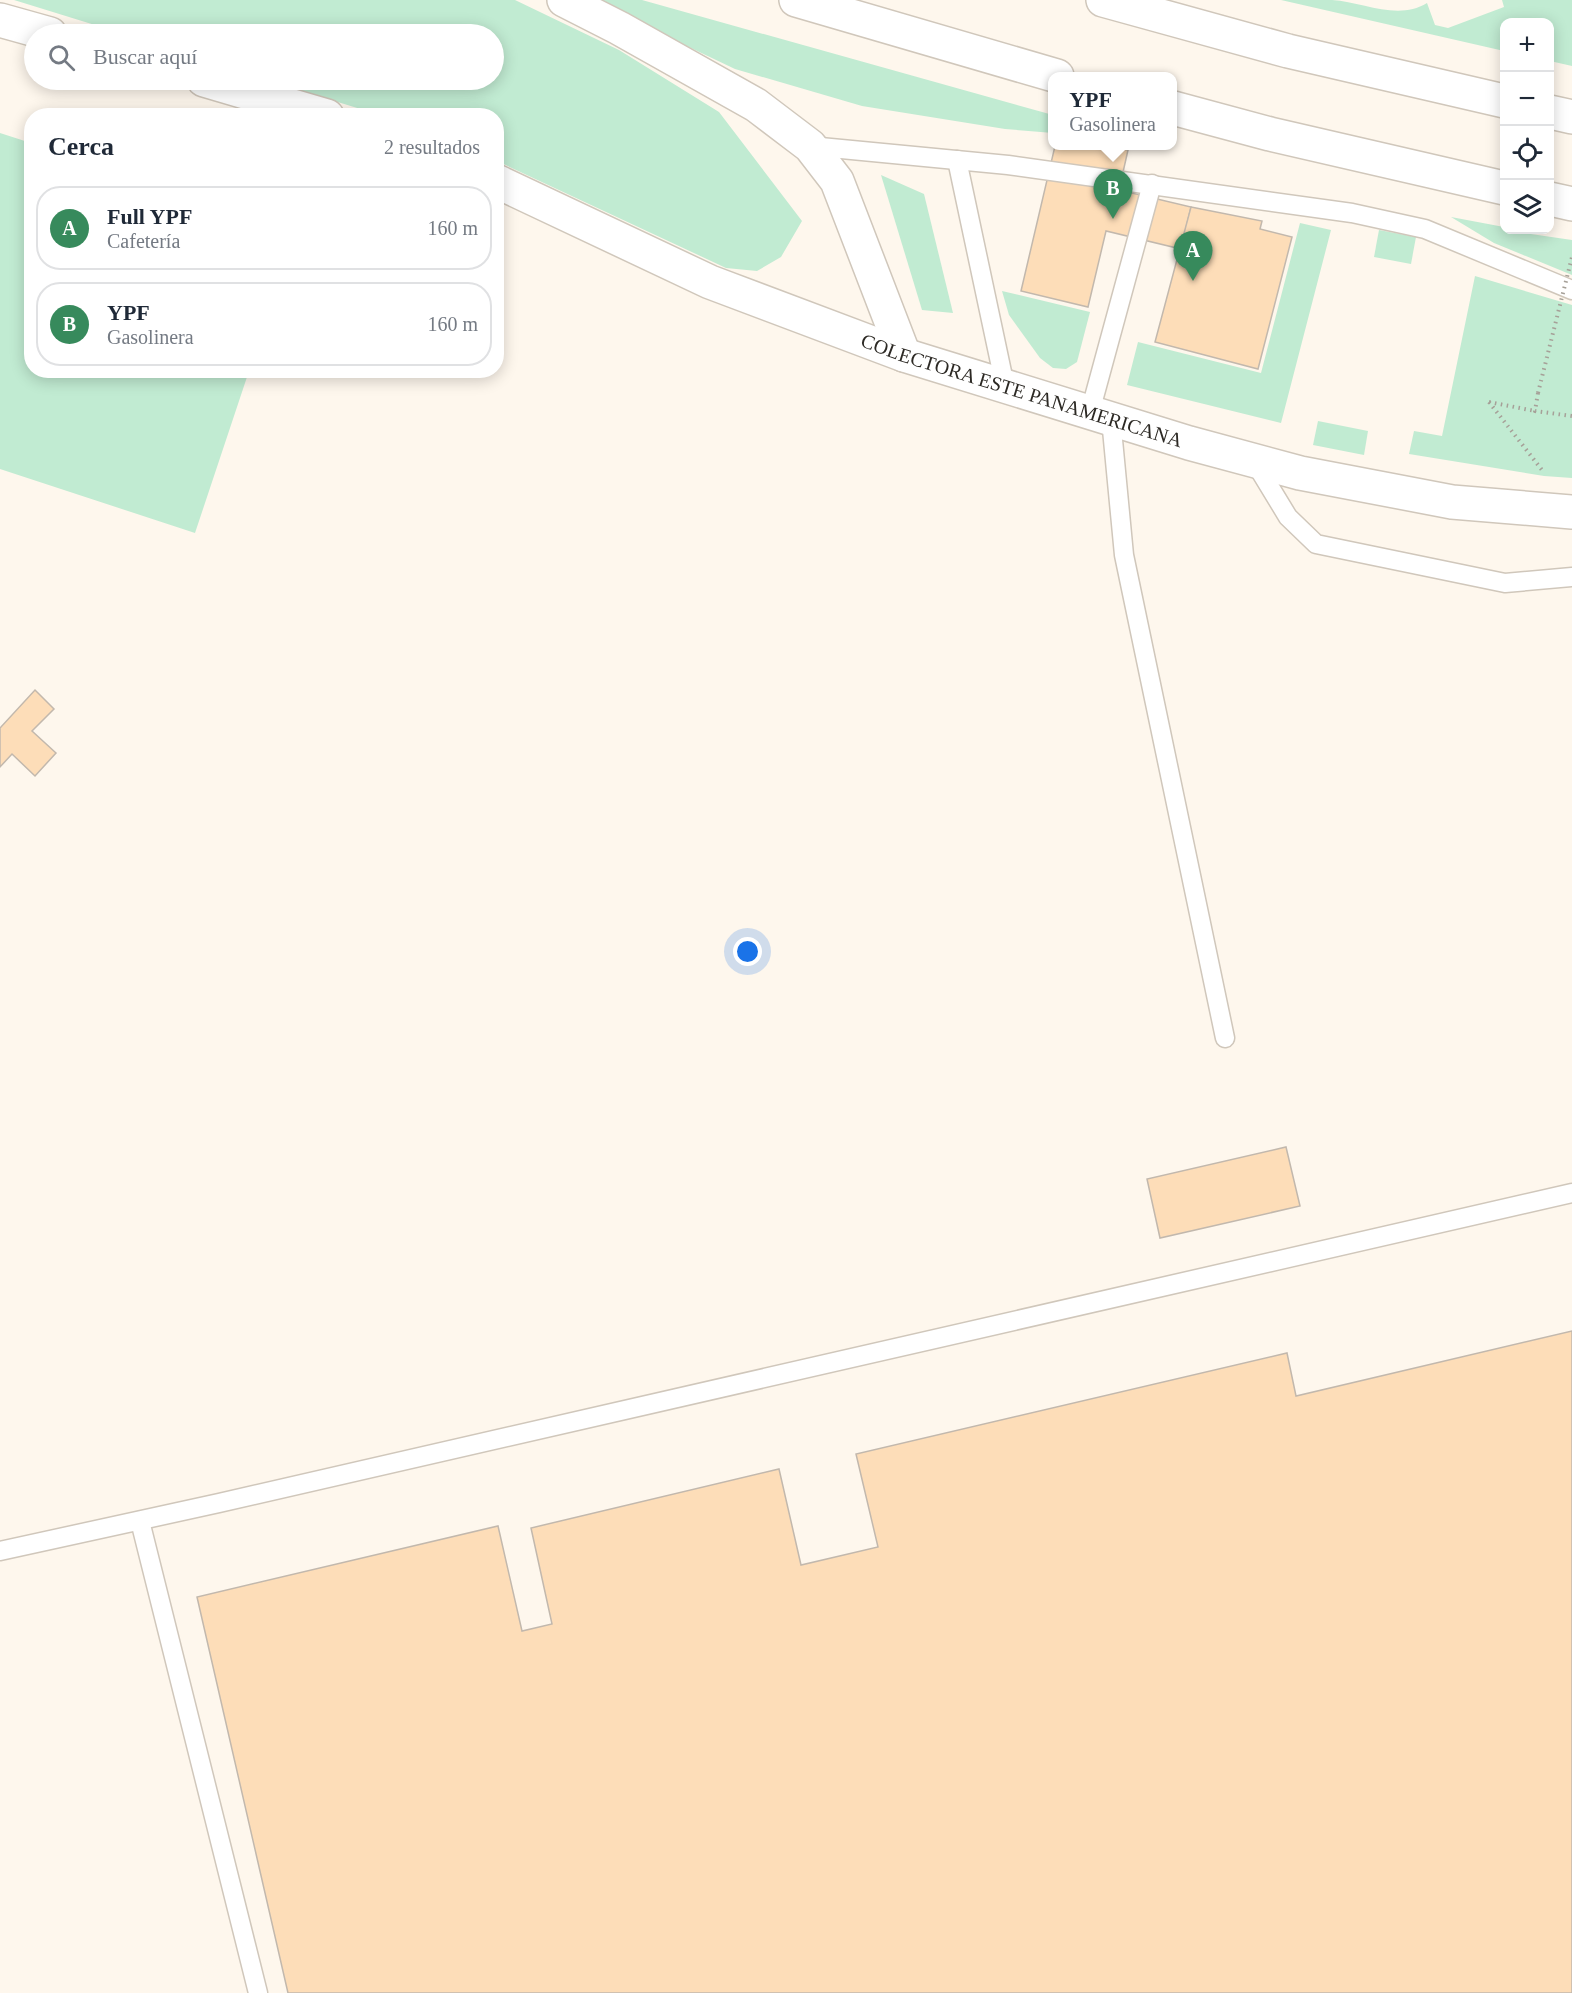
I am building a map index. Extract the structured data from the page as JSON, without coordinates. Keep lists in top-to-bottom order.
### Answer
{
  "streets": {
    "main road": ["COLECTORA ESTE PANAMERICANA"]
  },
  "page": {
    "map_buttons": ["+", "−"],
    "search": "Buscar aquí",
    "popup": ["YPF", "Gasolinera"],
    "heading": ["Cerca", "2 resultados"],
    "pins": ["B", "A"],
    "list": [
      {
        "mark": "A",
        "name": "Full YPF",
        "note": "Cafetería",
        "value": "160 m"
      },
      {
        "mark": "B",
        "name": "YPF",
        "note": "Gasolinera",
        "value": "160 m"
      }
    ]
  }
}
